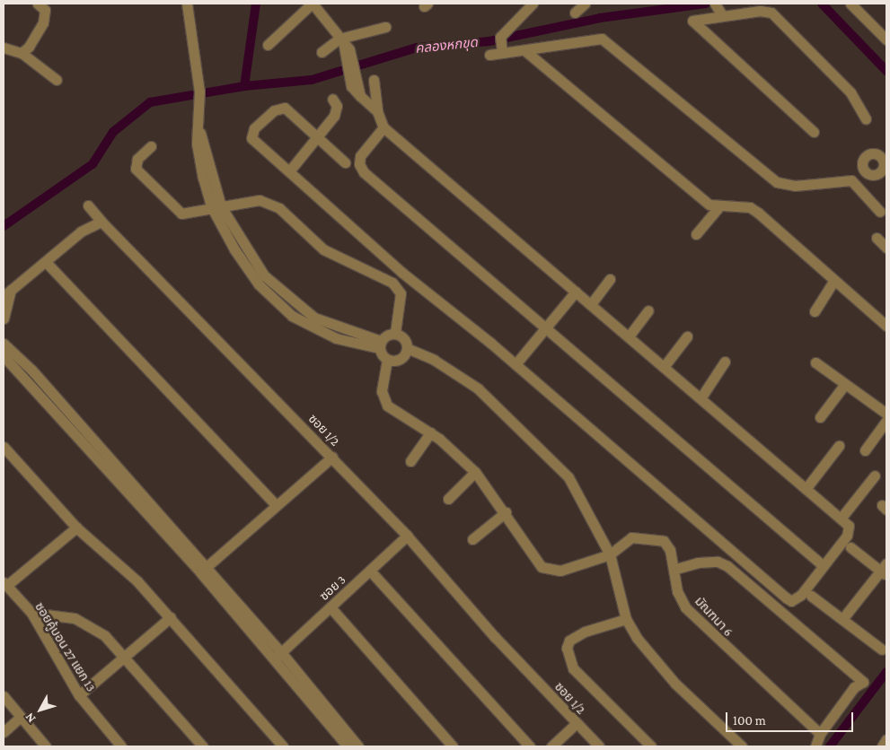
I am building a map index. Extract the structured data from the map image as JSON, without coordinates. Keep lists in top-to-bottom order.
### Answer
{
  "streets": {
    "street": [
      "ซอย 1/2",
      "ซอย 3",
      "มัณฑนา 6",
      "ซอยคู้บอน 27 แยก 13"
    ]
  },
  "crossings": [
    ["ซอย 1/2", "ซอย 3"]
  ],
  "water": ["คลองหกขุด"],
  "scale_bar": "100 m",
  "north": "bottom left"
}
